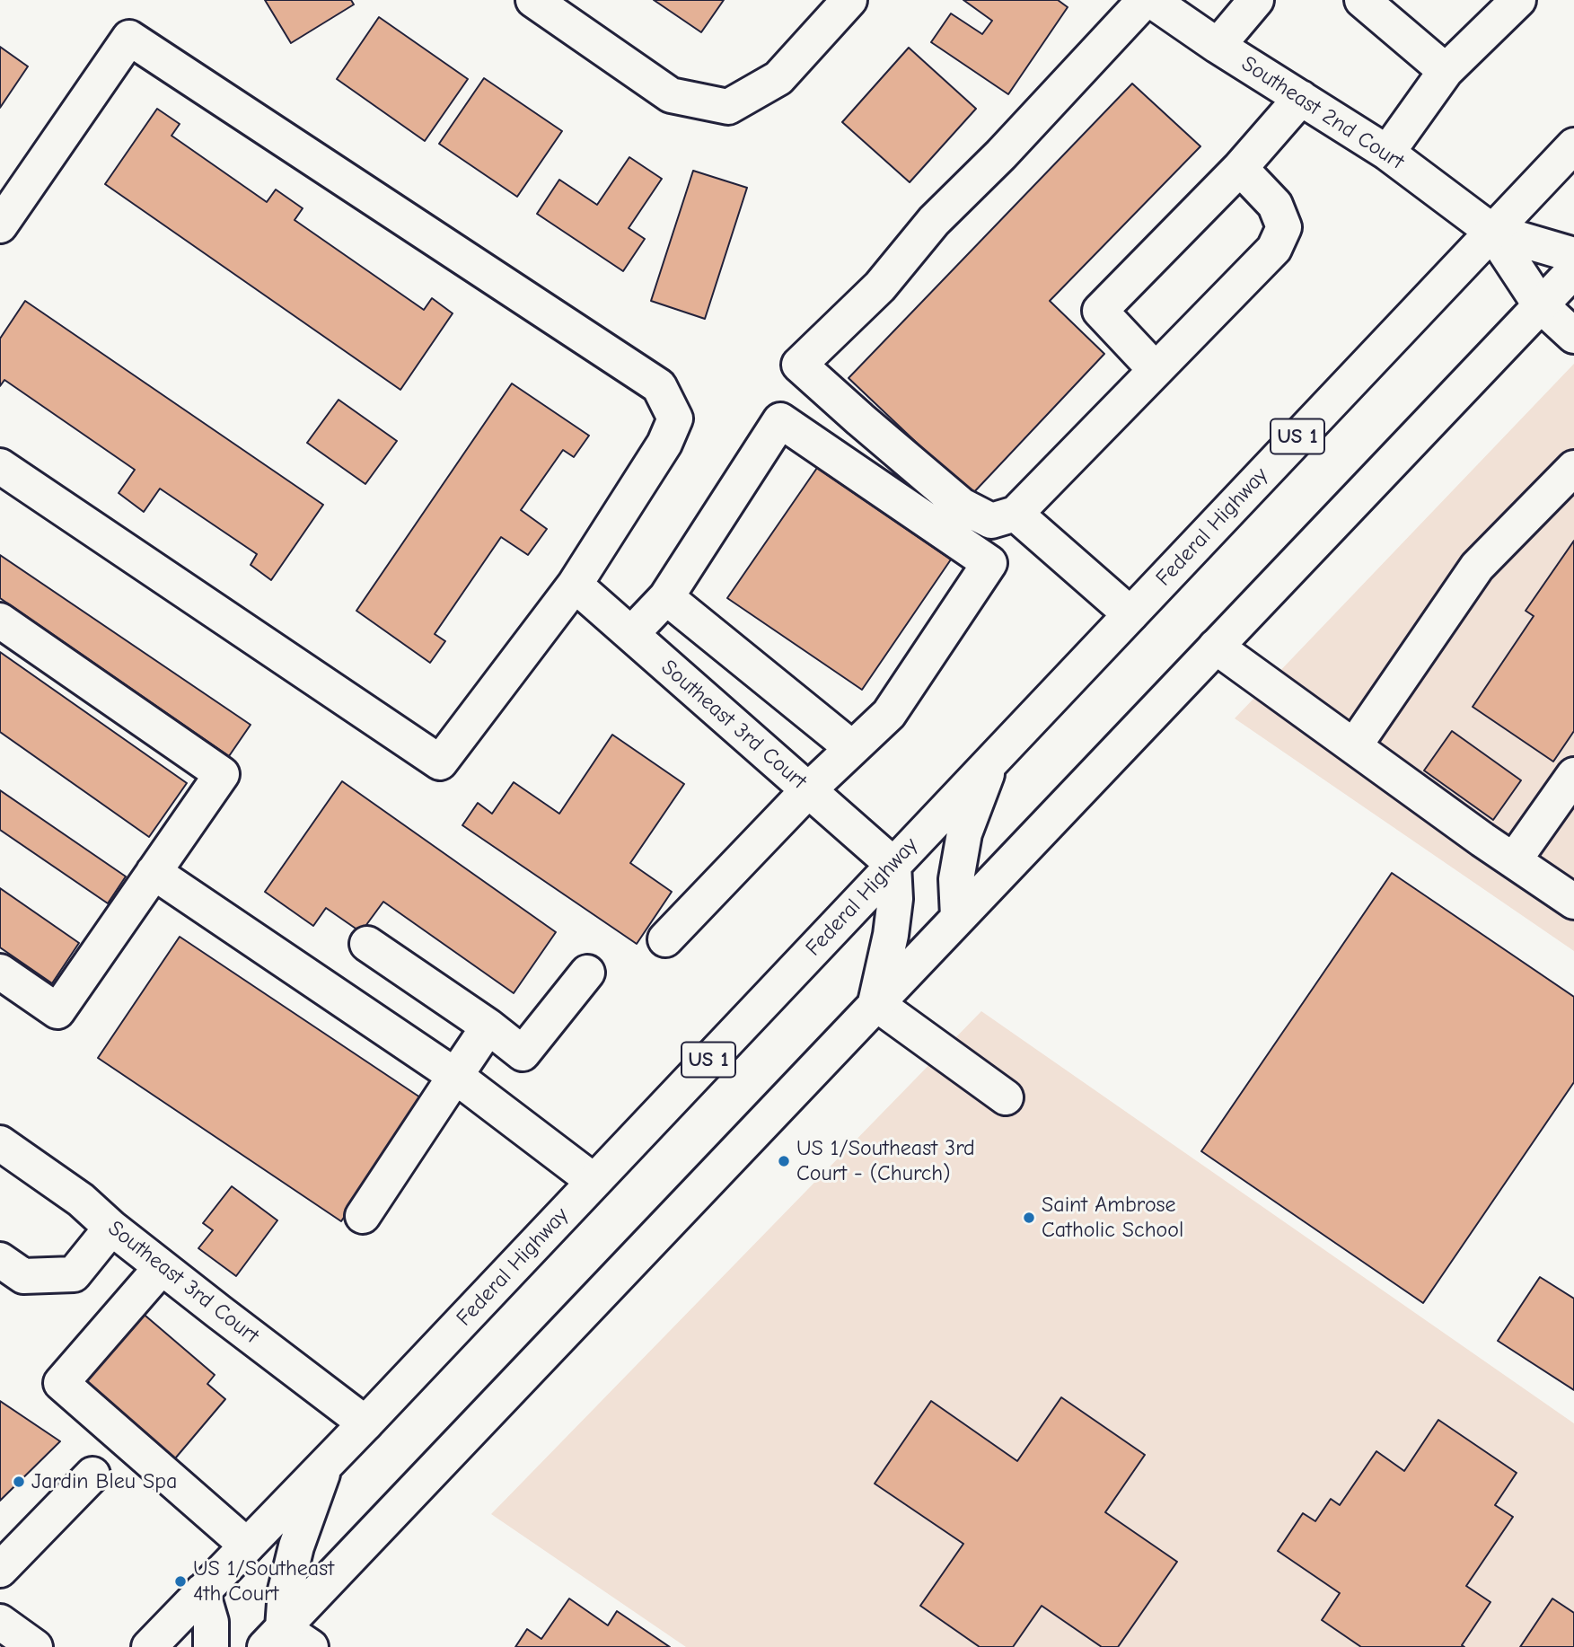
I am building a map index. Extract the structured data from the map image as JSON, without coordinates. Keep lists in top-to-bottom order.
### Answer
{
  "streets": {
    "main road": [
      "Southeast 2nd Court",
      "US 1",
      "Federal Highway",
      "Southeast 3rd Court"
    ]
  },
  "crossings": [
    ["Southeast 2nd Court", "Federal Highway"],
    ["Federal Highway", "Southeast 3rd Court"]
  ],
  "places": [
    "US 1/Southeast 3rd Court - (Church)",
    "Saint Ambrose Catholic School",
    "Jardin Bleu Spa",
    "US 1/Southeast 4th Court"
  ]
}
